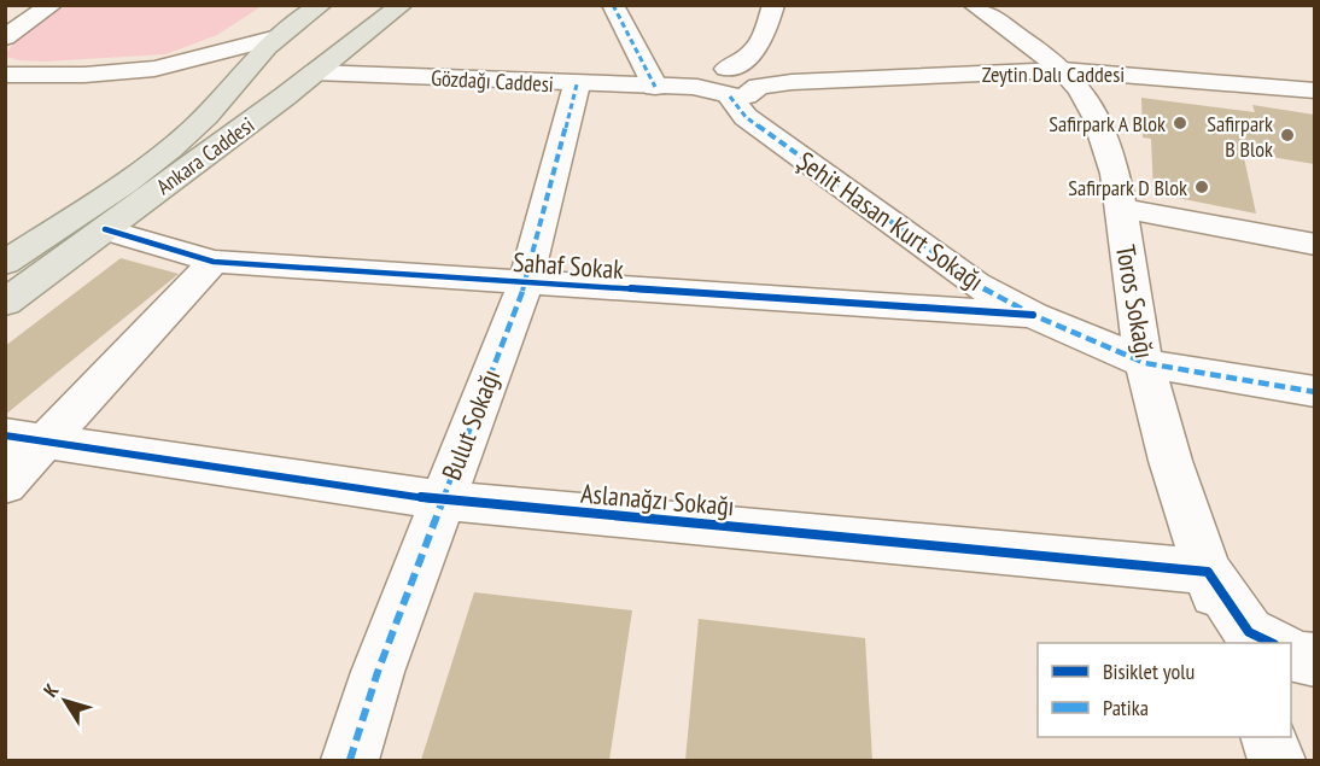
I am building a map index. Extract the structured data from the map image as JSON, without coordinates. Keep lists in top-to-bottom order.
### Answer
{
  "streets": {
    "main road": ["Ankara Caddesi"],
    "street": [
      "Zeytin Dalı Caddesi",
      "Gözdağı Caddesi",
      "Şehit Hasan Kurt Sokağı",
      "Sahaf Sokak",
      "Toros Sokağı",
      "Bulut Sokağı",
      "Aslanağzı Sokağı"
    ]
  },
  "crossings": [
    ["Zeytin Dalı Caddesi", "Gözdağı Caddesi"],
    ["Zeytin Dalı Caddesi", "Şehit Hasan Kurt Sokağı"],
    ["Zeytin Dalı Caddesi", "Toros Sokağı"],
    ["Gözdağı Caddesi", "Ankara Caddesi"],
    ["Gözdağı Caddesi", "Şehit Hasan Kurt Sokağı"],
    ["Gözdağı Caddesi", "Bulut Sokağı"],
    ["Ankara Caddesi", "Sahaf Sokak"],
    ["Şehit Hasan Kurt Sokağı", "Sahaf Sokak"],
    ["Şehit Hasan Kurt Sokağı", "Toros Sokağı"],
    ["Sahaf Sokak", "Bulut Sokağı"],
    ["Toros Sokağı", "Aslanağzı Sokağı"],
    ["Bulut Sokağı", "Aslanağzı Sokağı"]
  ],
  "places": ["Safirpark A Blok", "Safirpark B Blok", "Safirpark D Blok"],
  "legend": ["Bisiklet yolu", "Patika"],
  "north": "top left"
}
